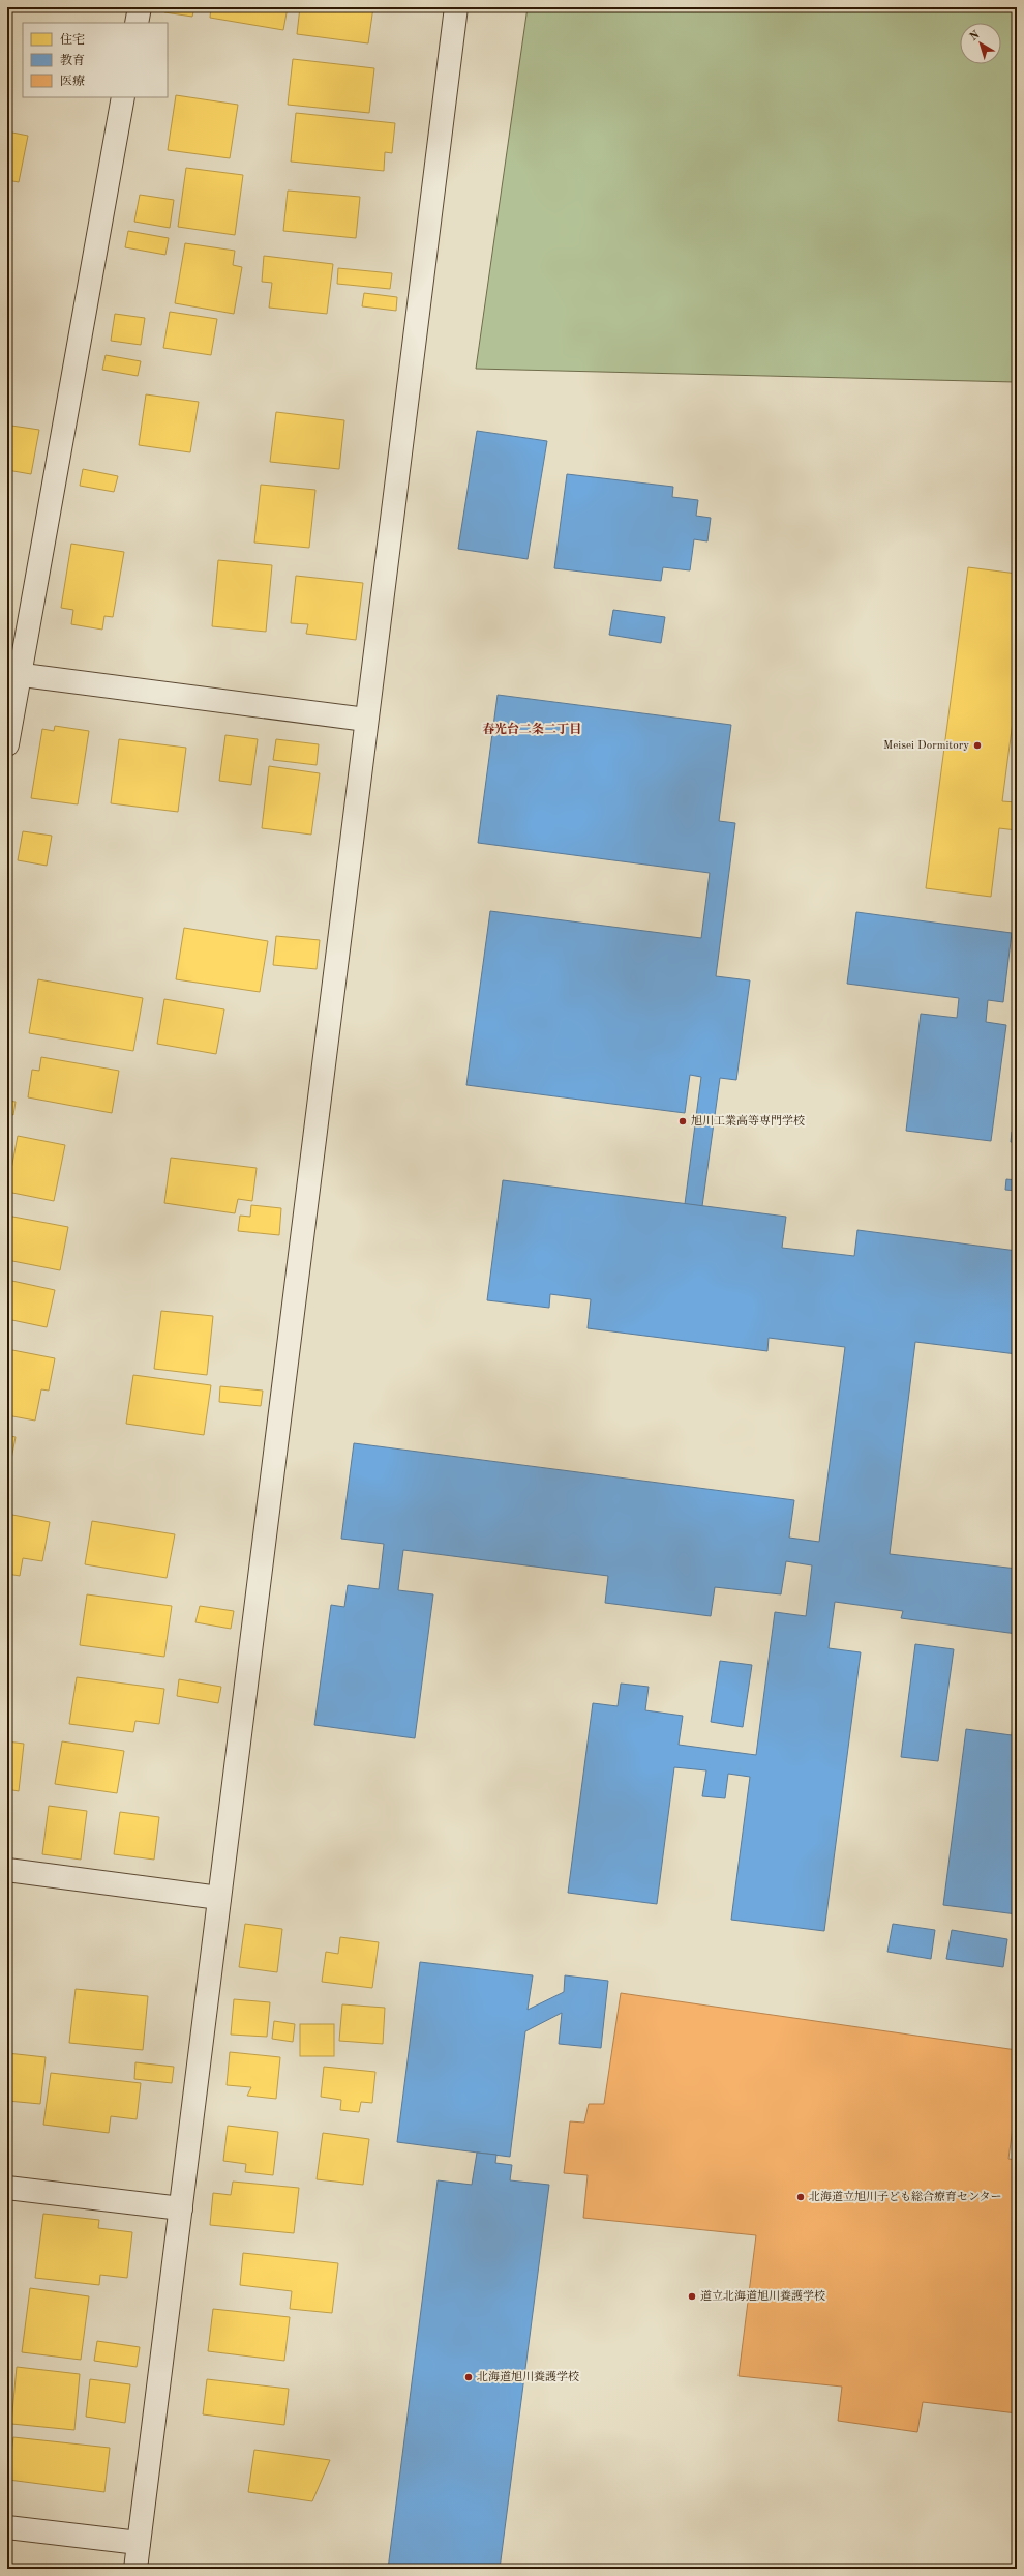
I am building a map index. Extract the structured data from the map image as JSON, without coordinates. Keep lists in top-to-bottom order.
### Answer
{
  "districts": ["春光台二条二丁目"],
  "places": [
    "Meisei Dormitory",
    "旭川工業高等専門学校",
    "北海道立旭川子ども総合療育センター",
    "道立北海道旭川養護学校",
    "北海道旭川養護学校"
  ],
  "legend": ["住宅", "教育", "医療"],
  "north": "top left"
}
